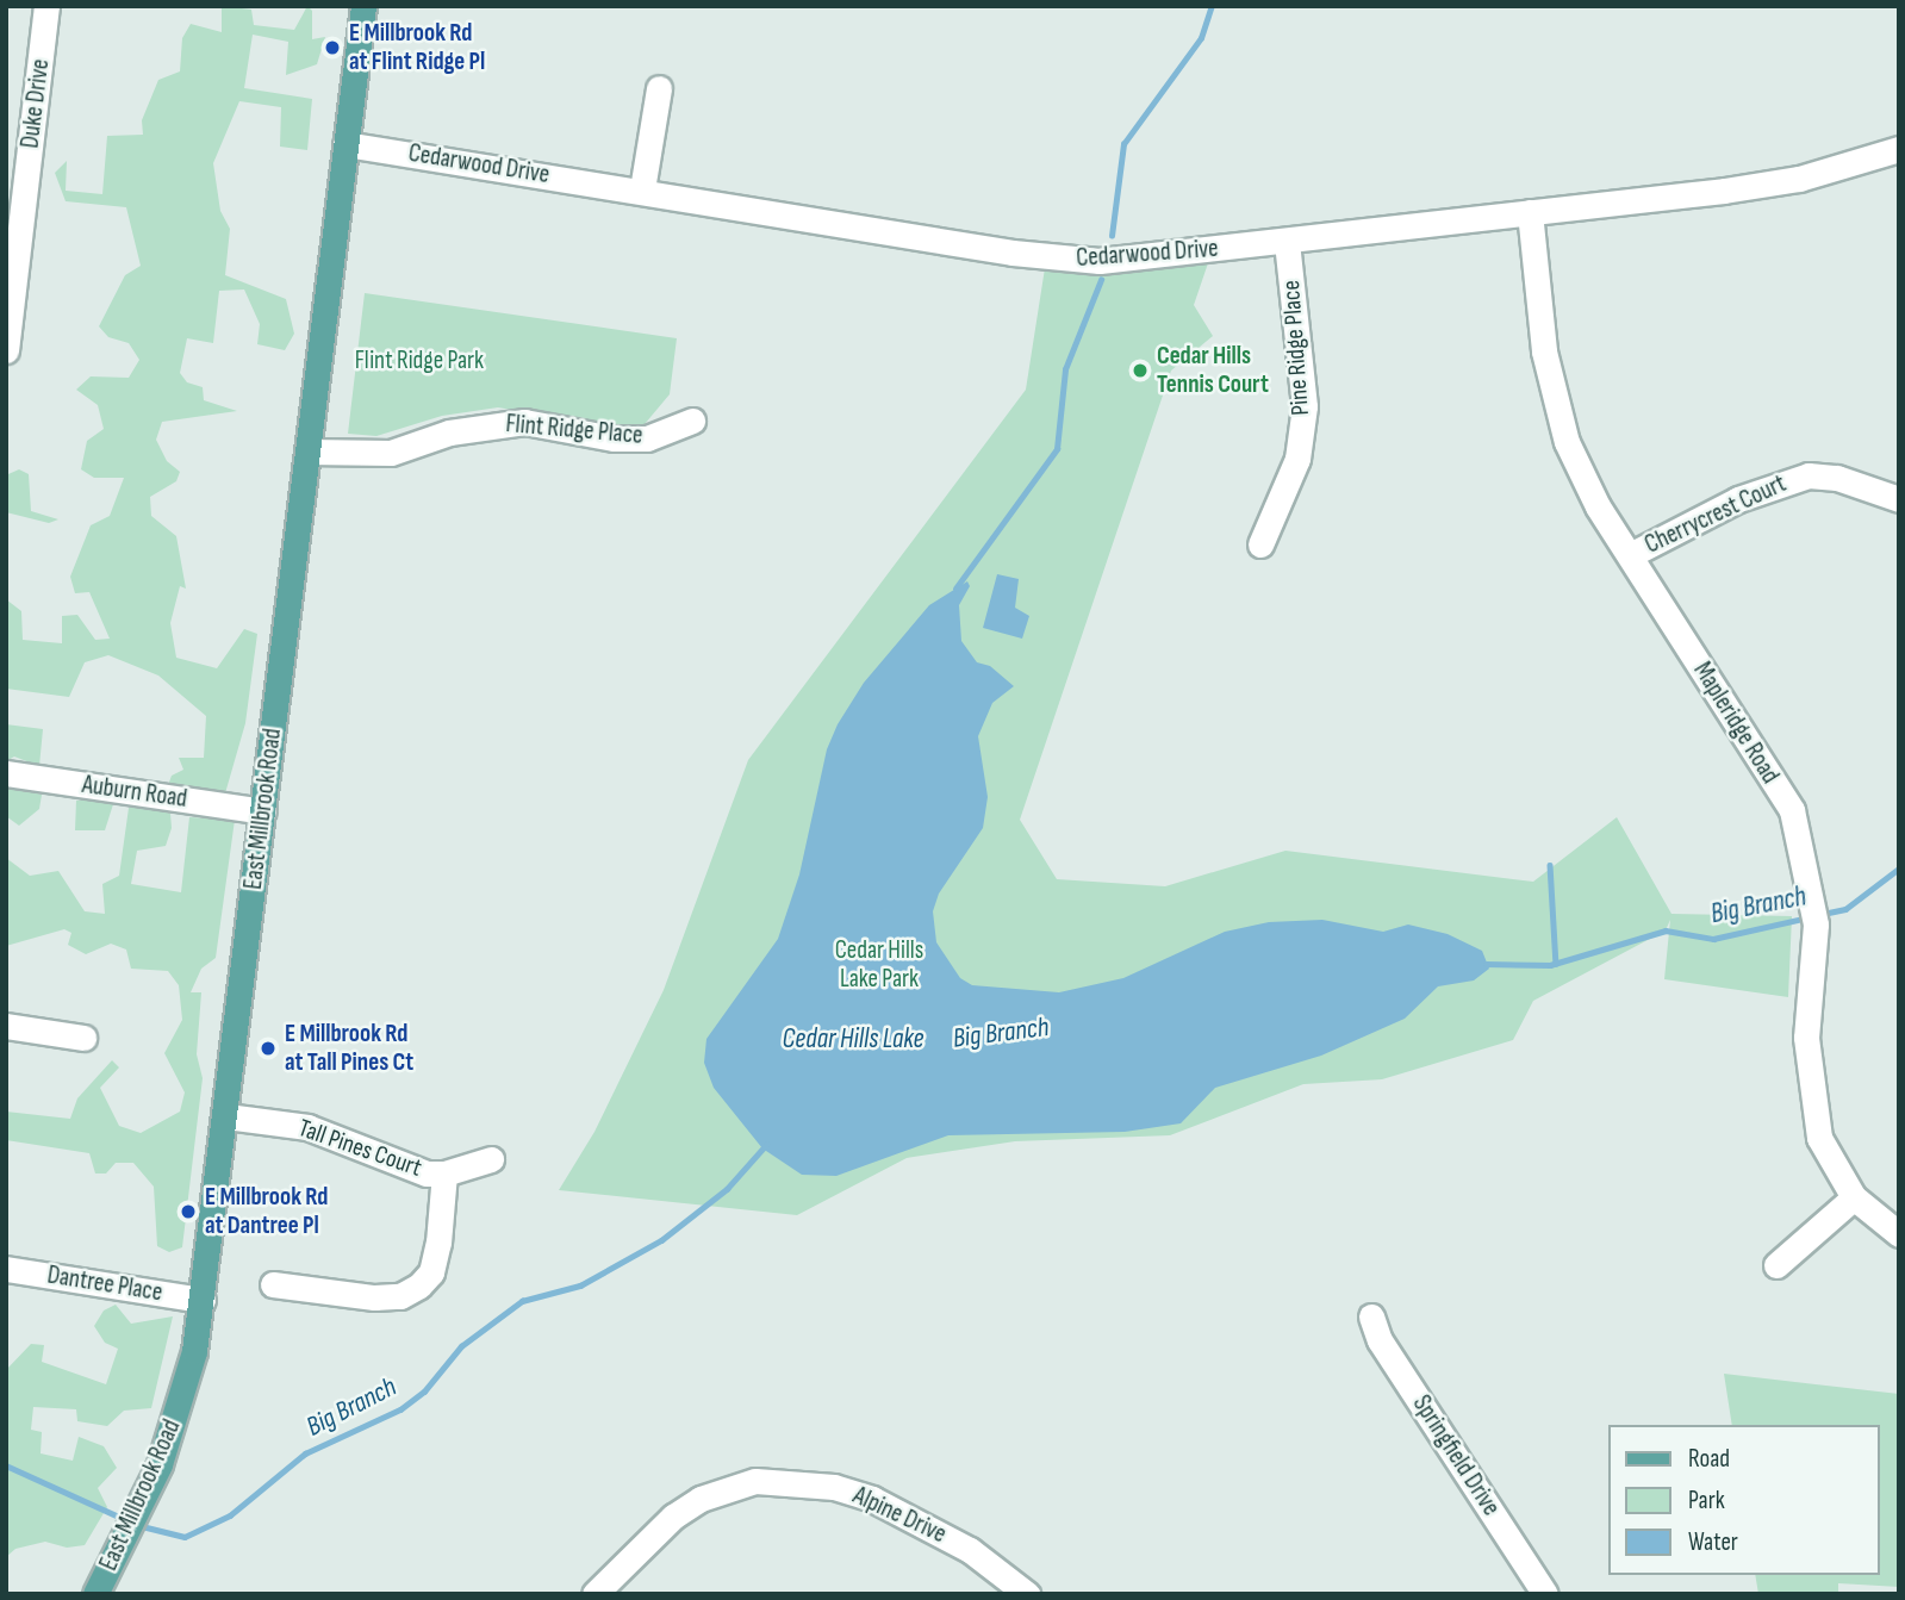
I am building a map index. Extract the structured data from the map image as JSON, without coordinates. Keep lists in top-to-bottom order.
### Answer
{
  "streets": {
    "main road": ["East Millbrook Road"],
    "street": [
      "Duke Drive",
      "Cedarwood Drive",
      "Pine Ridge Place",
      "Flint Ridge Place",
      "Cherrycrest Court",
      "Mapleridge Road",
      "Auburn Road",
      "Tall Pines Court",
      "Dantree Place",
      "Springfield Drive",
      "Alpine Drive"
    ]
  },
  "crossings": [
    ["Cedarwood Drive", "Pine Ridge Place"],
    ["Cedarwood Drive", "Mapleridge Road"],
    ["Cedarwood Drive", "East Millbrook Road"],
    ["Flint Ridge Place", "East Millbrook Road"],
    ["Cherrycrest Court", "Mapleridge Road"],
    ["Auburn Road", "East Millbrook Road"],
    ["East Millbrook Road", "Tall Pines Court"],
    ["East Millbrook Road", "Dantree Place"]
  ],
  "water": ["Big Branch", "Cedar Hills Lake"],
  "parks": ["Flint Ridge Park", "Cedar Hills Lake Park"],
  "places": [
    "E Millbrook Rd at Flint Ridge Pl",
    "Cedar Hills Tennis Court",
    "E Millbrook Rd at Tall Pines Ct",
    "E Millbrook Rd at Dantree Pl"
  ],
  "legend": ["Road", "Park", "Water"]
}
